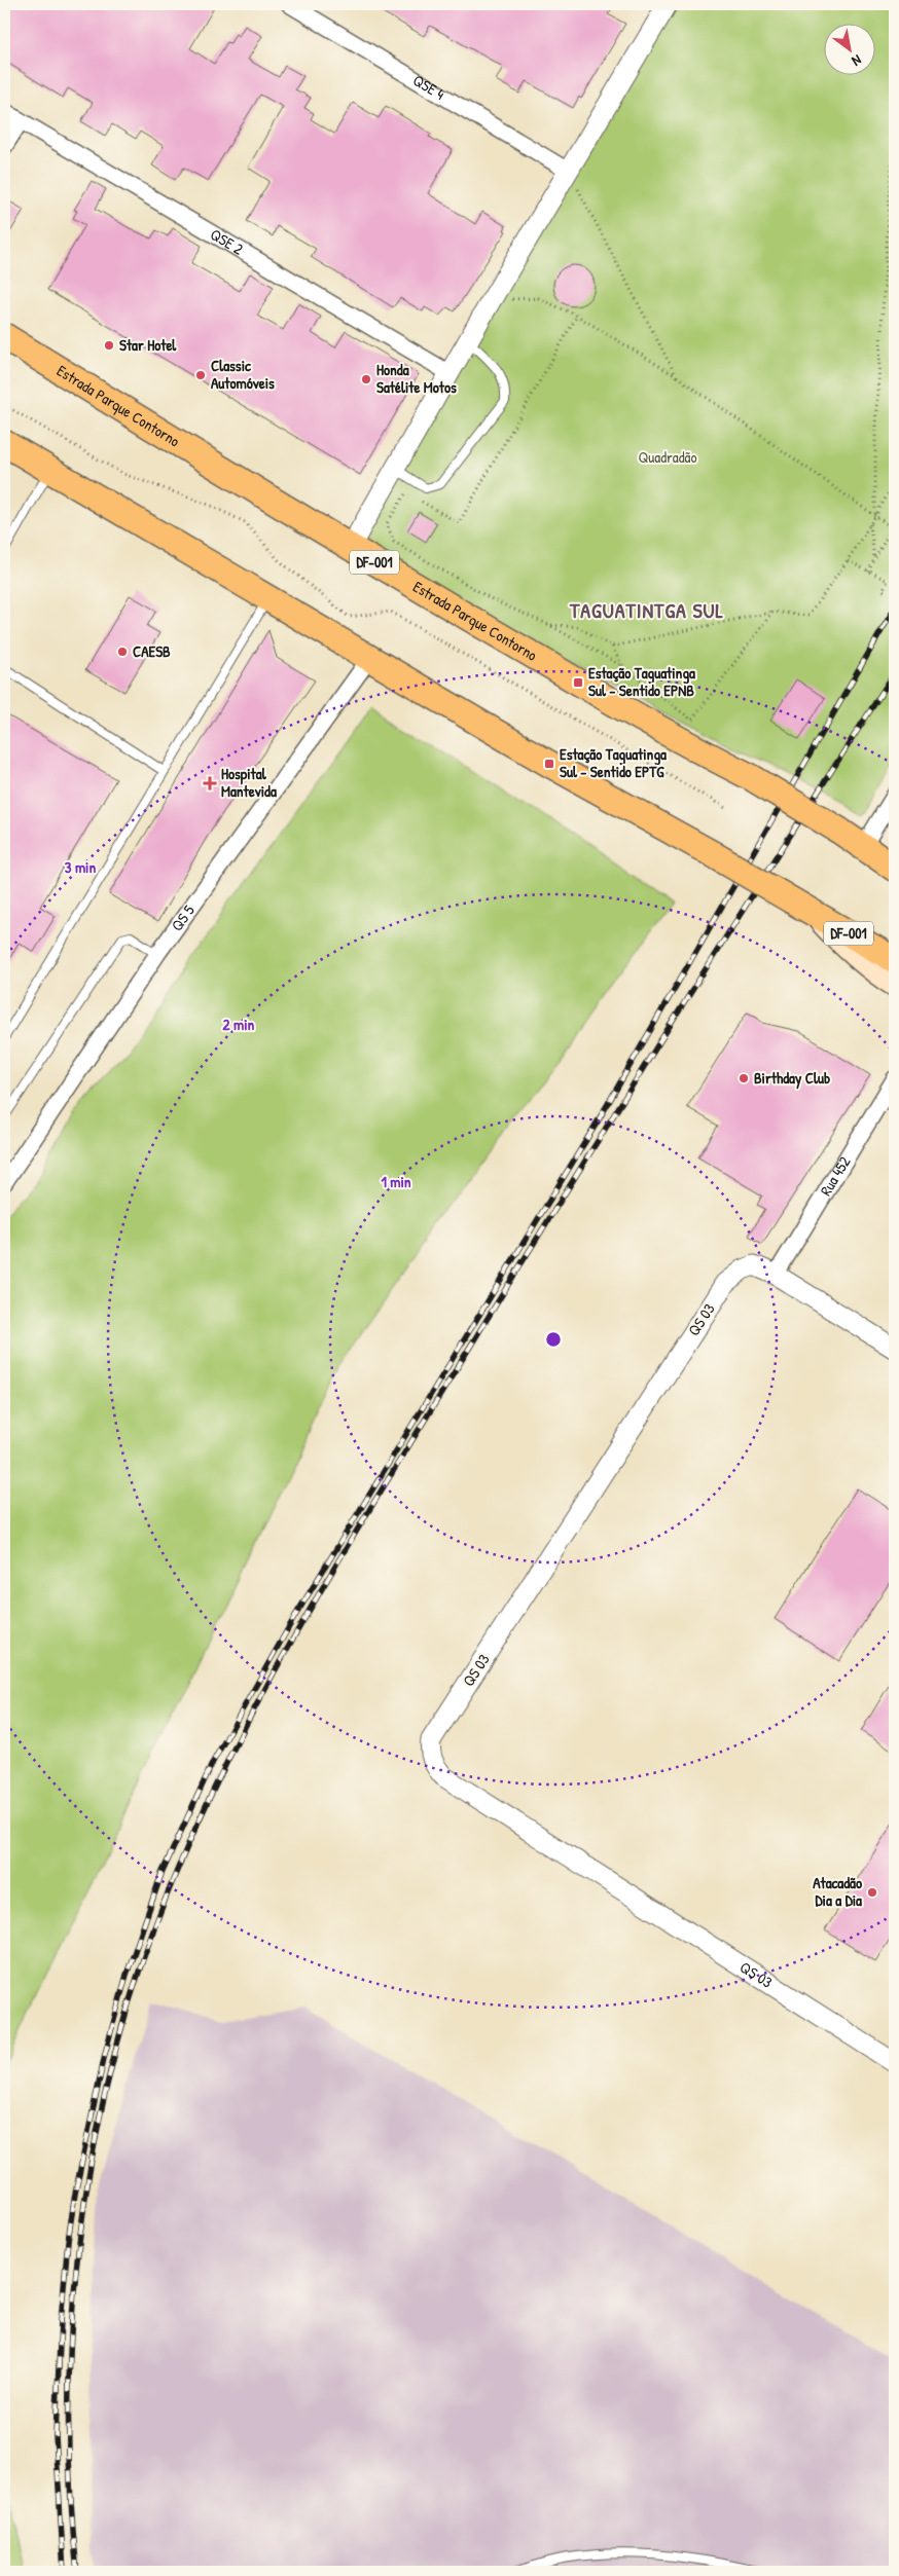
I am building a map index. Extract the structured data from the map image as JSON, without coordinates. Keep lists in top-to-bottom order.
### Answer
{
  "streets": {
    "highway": ["Estrada Parque Contorno", "DF-001"],
    "street": [
      "QSE 4",
      "QSE 2",
      "QS 5",
      "Rua 452",
      "QS 03"
    ]
  },
  "crossings": [
    ["DF-001", "QS 5"],
    ["Rua 452", "QS 03"]
  ],
  "districts": ["TAGUATINTGA SUL"],
  "parks": ["Quadradão"],
  "places": {
    "other": [
      "Star Hotel",
      "Classic Automóveis",
      "Honda Satélite Motos",
      "CAESB",
      "Birthday Club",
      "Atacadão Dia a Dia"
    ],
    "transit": ["Estação Taguatinga Sul - Sentido EPNB", "Estação Taguatinga Sul - Sentido EPTG"],
    "health": ["Hospital Mantevida"]
  },
  "north": "bottom right",
  "rings": ["3 min", "2 min", "1 min"]
}
